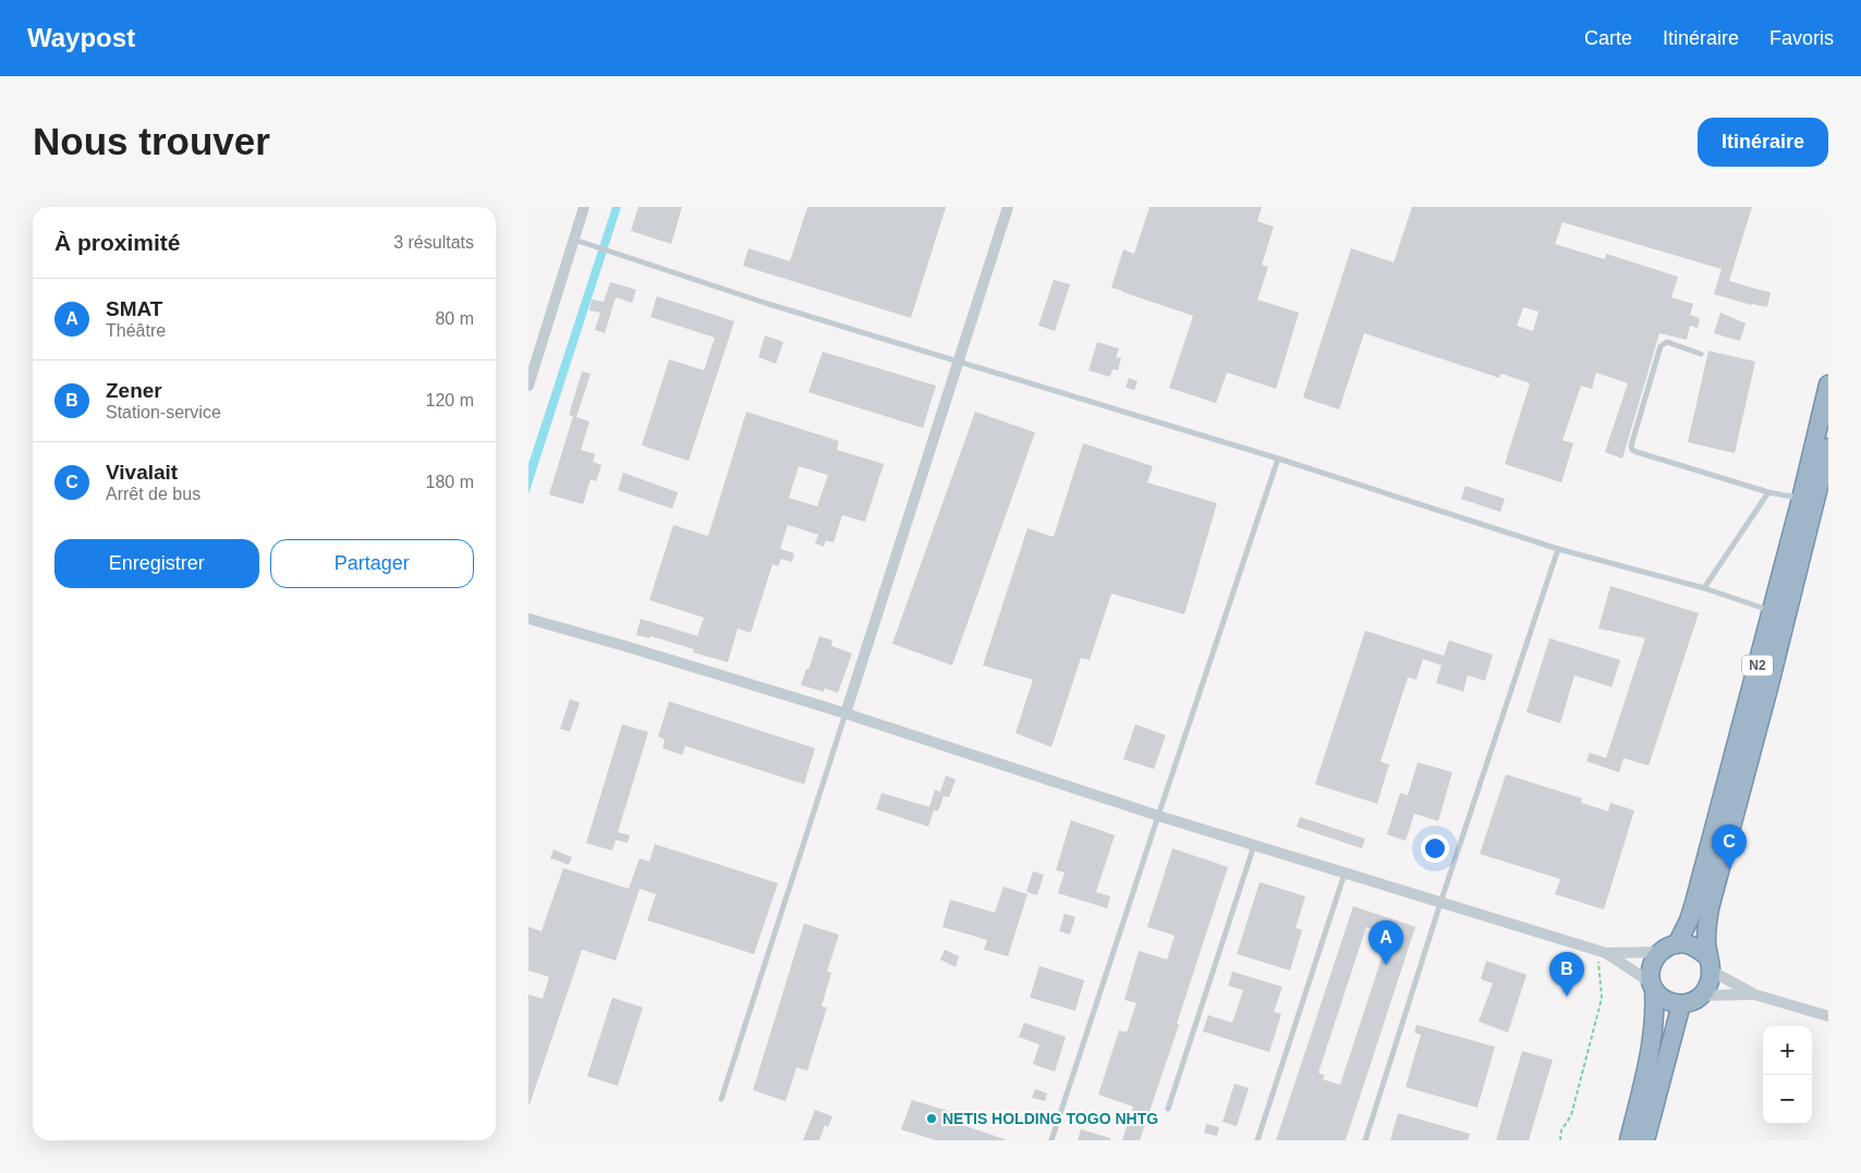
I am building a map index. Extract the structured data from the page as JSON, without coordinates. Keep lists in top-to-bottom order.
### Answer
{
  "streets": {
    "highway": ["N2"]
  },
  "places": ["NETIS HOLDING TOGO NHTG"],
  "page": {
    "header": "Waypost",
    "nav": ["Carte", "Itinéraire", "Favoris"],
    "buttons": [
      "Itinéraire",
      ["Enregistrer", "Partager"]
    ],
    "title": "Nous trouver",
    "heading": ["À proximité", "3 résultats"],
    "list": [
      {
        "mark": "A",
        "name": "SMAT",
        "note": "Théâtre",
        "value": "80 m"
      },
      {
        "mark": "B",
        "name": "Zener",
        "note": "Station-service",
        "value": "120 m"
      },
      {
        "mark": "C",
        "name": "Vivalait",
        "note": "Arrêt de bus",
        "value": "180 m"
      }
    ],
    "pins": ["C", "A", "B"],
    "map_buttons": ["+", "−"]
  }
}
